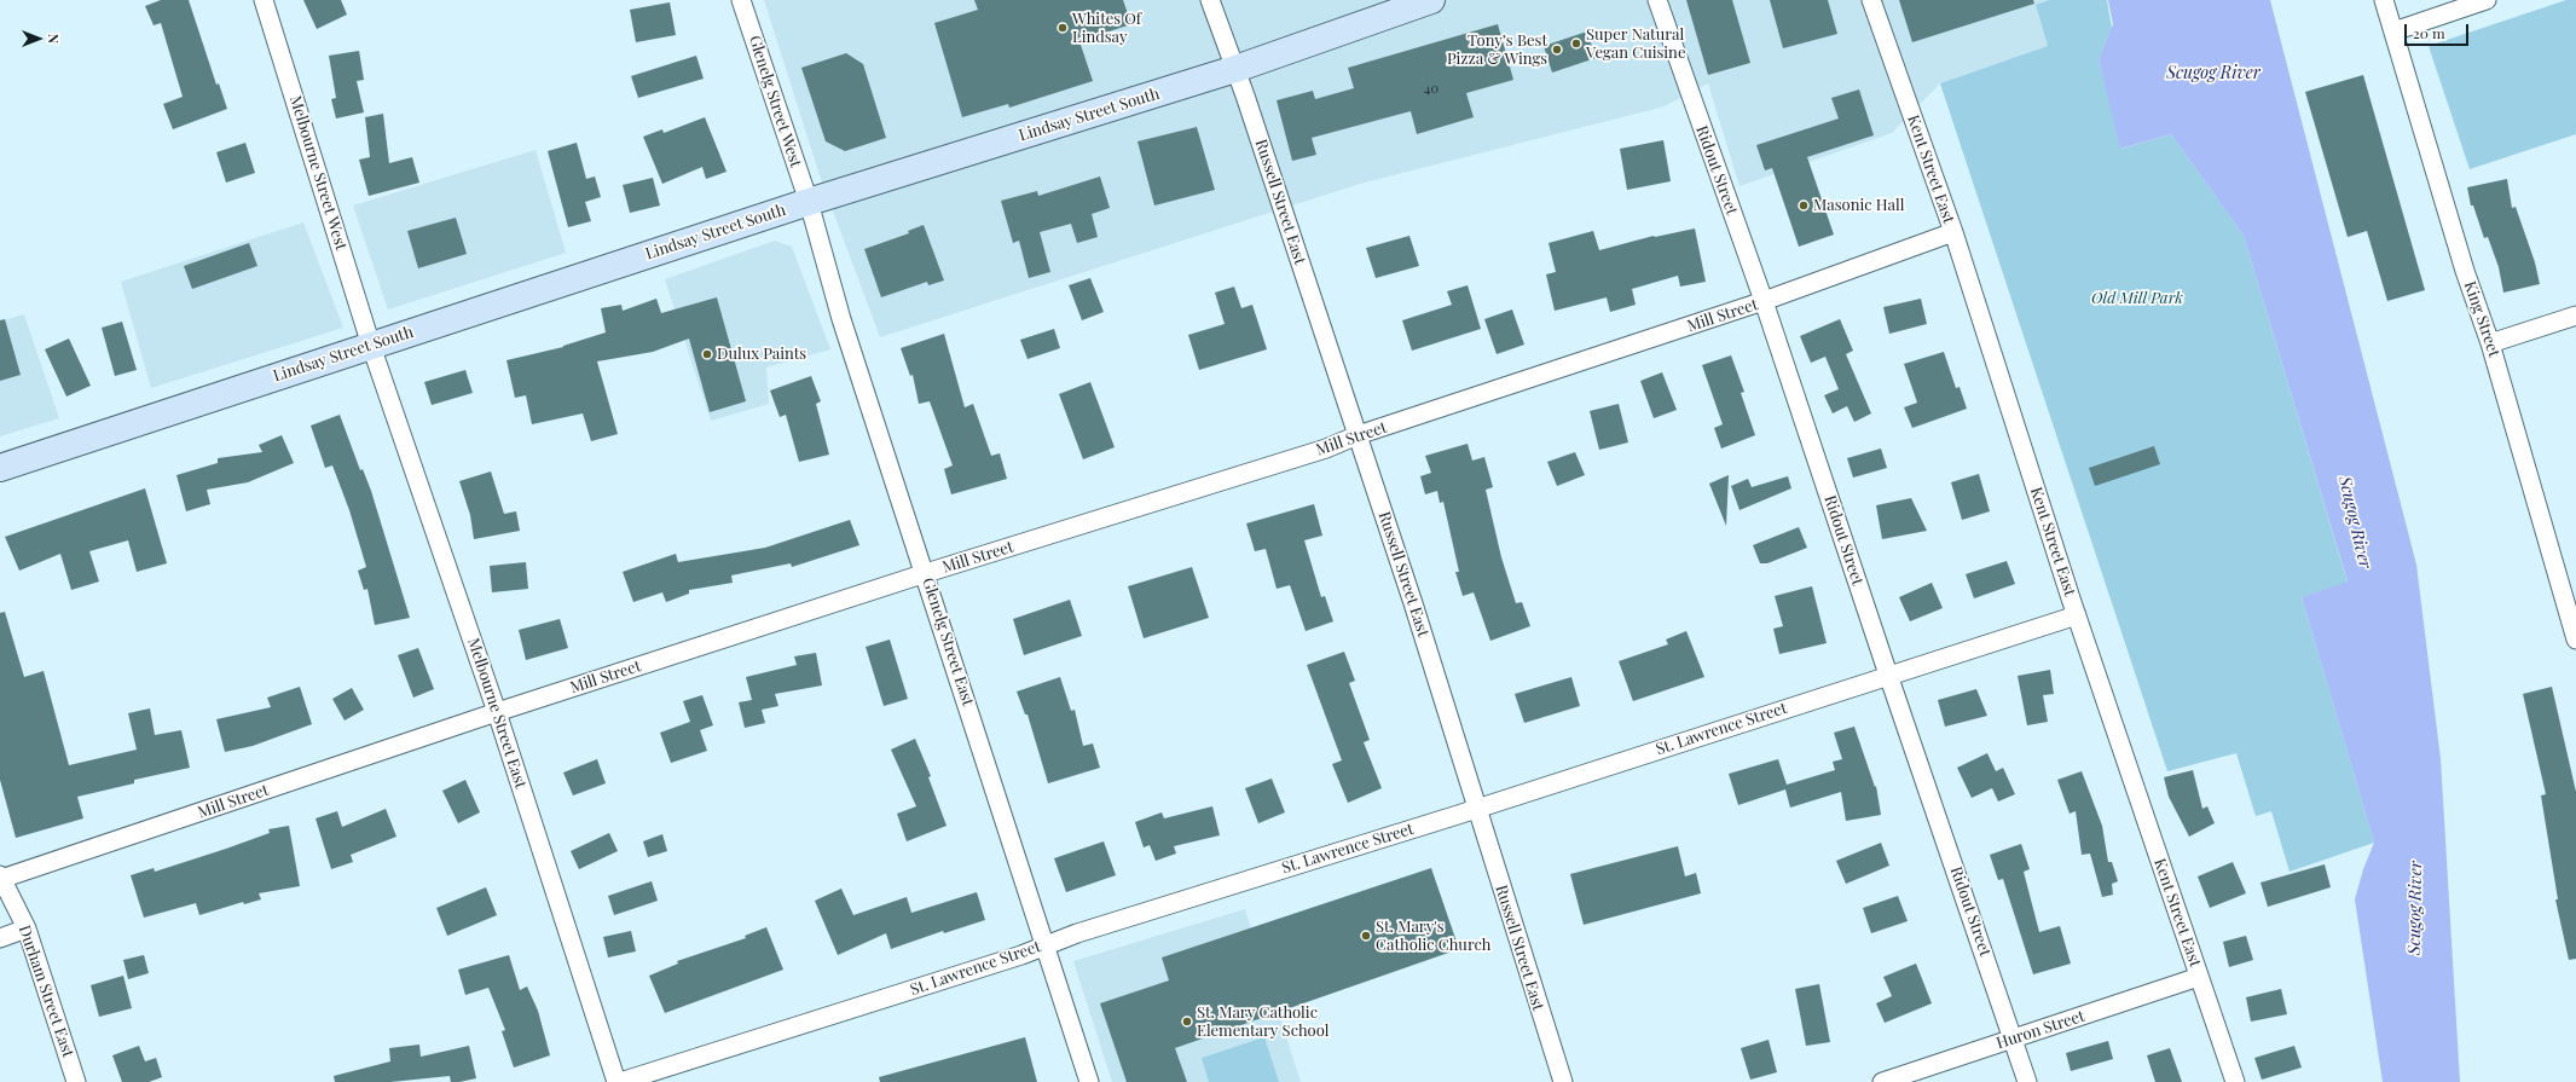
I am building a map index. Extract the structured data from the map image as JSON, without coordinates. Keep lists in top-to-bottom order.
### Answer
{
  "streets": {
    "main road": ["Lindsay Street South"],
    "street": [
      "Glenelg Street West",
      "Kent Street East",
      "Ridout Street",
      "Melbourne Street West",
      "Russell Street East",
      "Mill Street",
      "King Street",
      "Glenelg Street East",
      "Melbourne Street East",
      "St. Lawrence Street",
      "Durham Street East",
      "Huron Street"
    ]
  },
  "crossings": [
    ["Glenelg Street West", "Lindsay Street South"],
    ["Glenelg Street West", "Glenelg Street East"],
    ["Lindsay Street South", "Melbourne Street West"],
    ["Lindsay Street South", "Russell Street East"],
    ["Lindsay Street South", "Glenelg Street East"],
    ["Lindsay Street South", "Melbourne Street East"],
    ["Kent Street East", "Mill Street"],
    ["Kent Street East", "St. Lawrence Street"],
    ["Kent Street East", "Huron Street"],
    ["Ridout Street", "Mill Street"],
    ["Ridout Street", "St. Lawrence Street"],
    ["Ridout Street", "Huron Street"],
    ["Melbourne Street West", "Melbourne Street East"],
    ["Russell Street East", "Mill Street"],
    ["Russell Street East", "St. Lawrence Street"],
    ["Mill Street", "Glenelg Street East"],
    ["Mill Street", "Melbourne Street East"],
    ["Mill Street", "Durham Street East"],
    ["Glenelg Street East", "St. Lawrence Street"]
  ],
  "water": ["Scugog River"],
  "parks": ["Old Mill Park"],
  "places": [
    "Whites Of Lindsay",
    "Super Natural Vegan Cuisine",
    "Tony’s Best Pizza & Wings",
    "Masonic Hall",
    "Dulux Paints",
    "St. Mary's Catholic Church",
    "St. Mary Catholic Elementary School"
  ],
  "house_numbers": ["40"],
  "scale_bar": "20 m",
  "north": "right"
}
